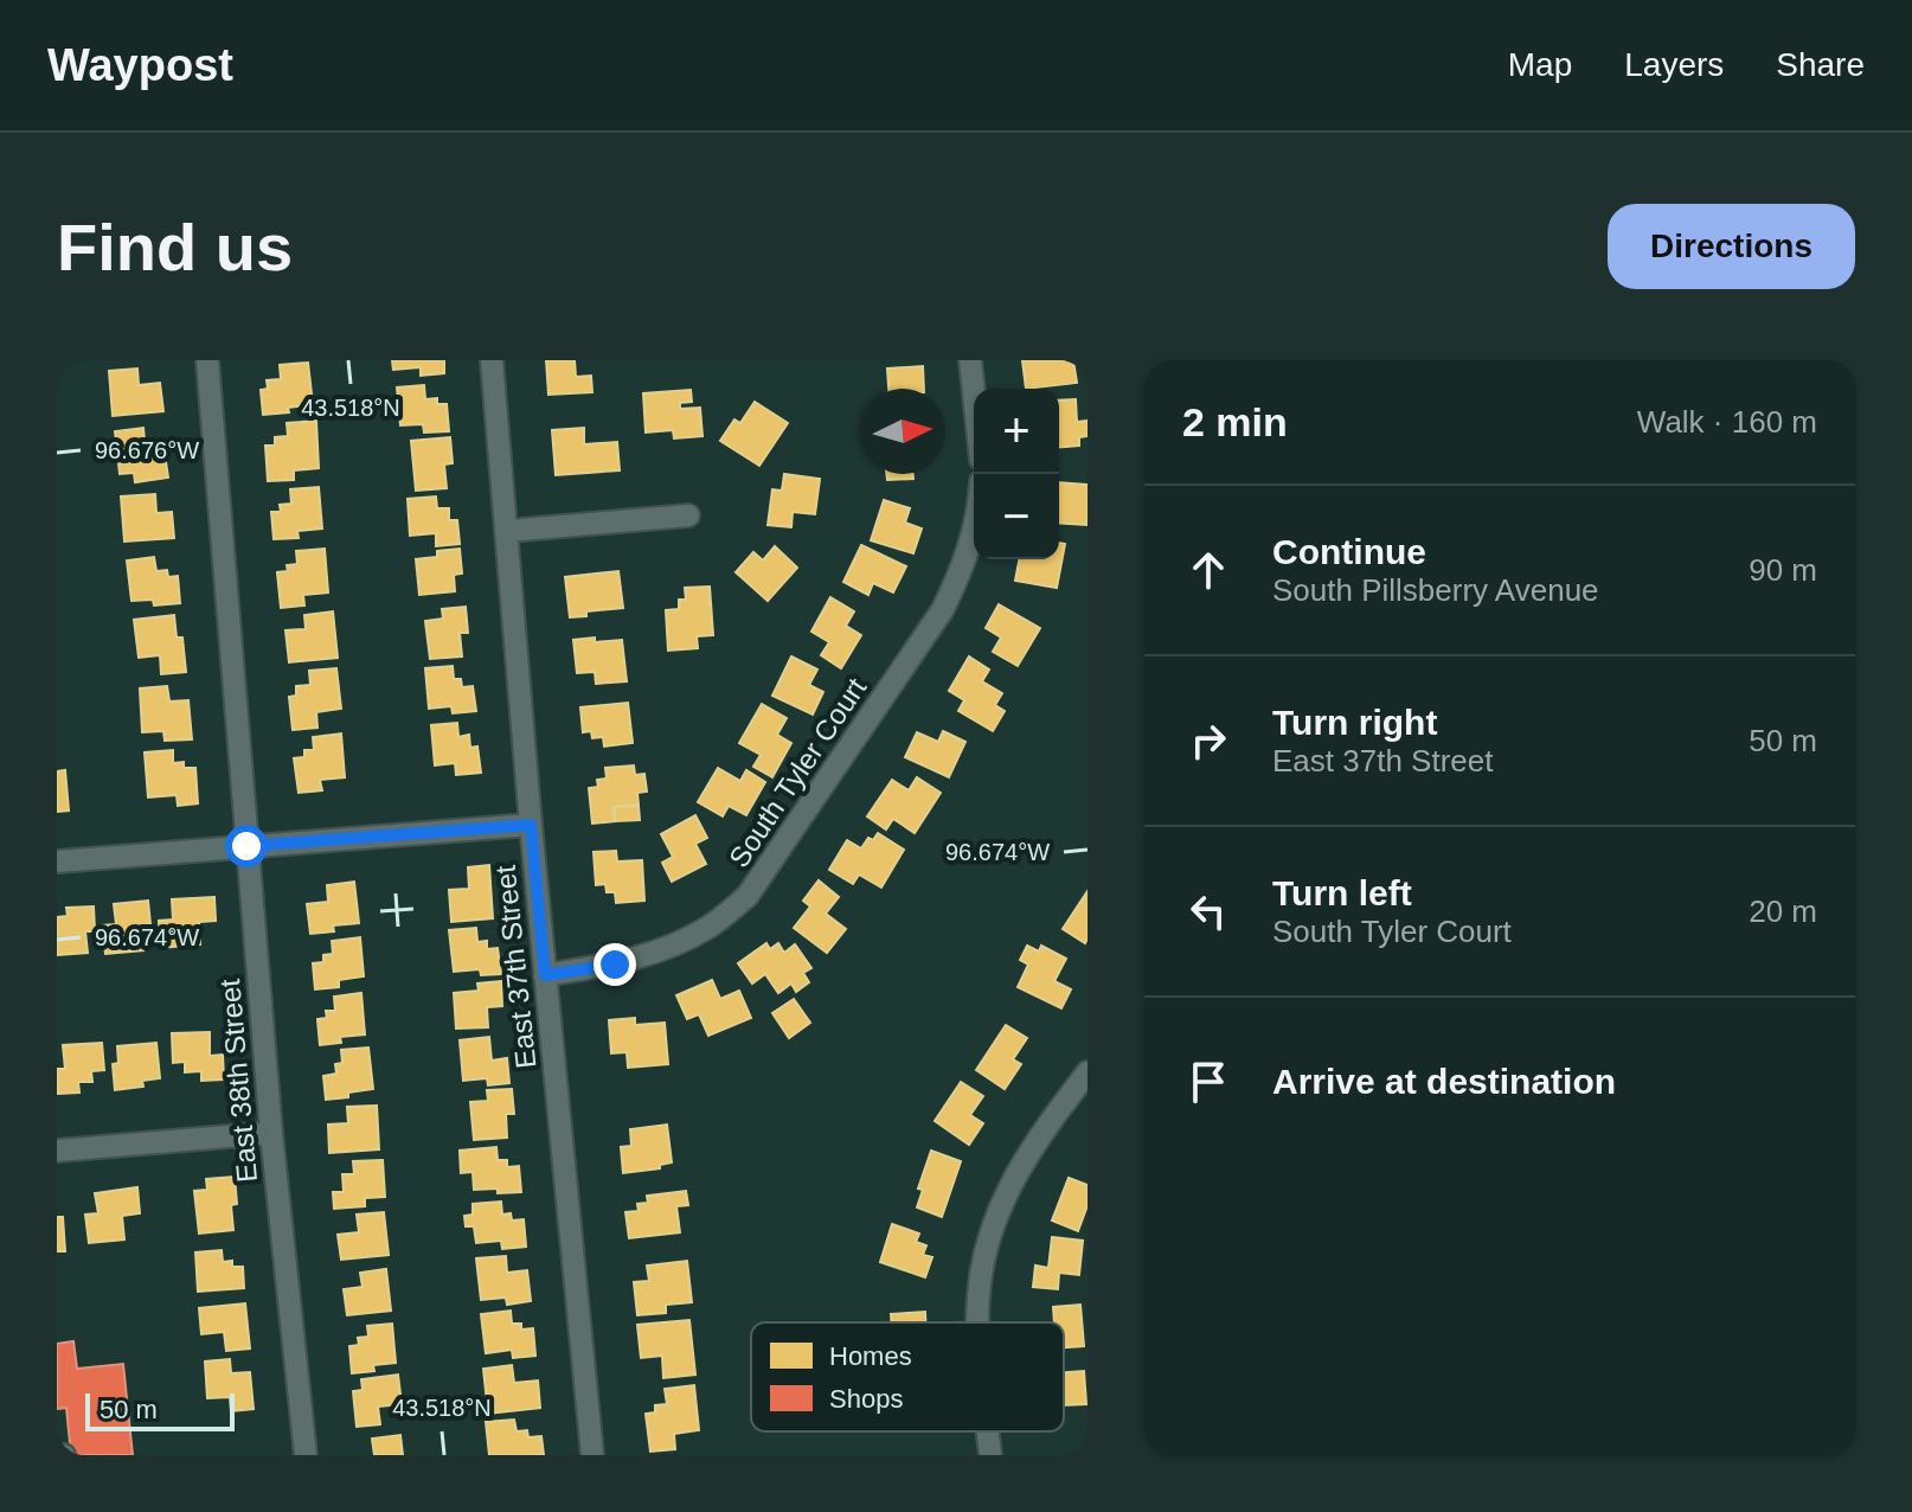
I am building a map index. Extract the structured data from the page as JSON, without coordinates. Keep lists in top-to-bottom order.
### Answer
{
  "streets": {
    "street": ["South Tyler Court", "East 37th Street", "East 38th Street"]
  },
  "crossings": [
    ["South Tyler Court", "East 37th Street"]
  ],
  "legend": ["Homes", "Shops"],
  "scale_bar": "50 m",
  "north": "right",
  "page": {
    "header": "Waypost",
    "nav": ["Map", "Layers", "Share"],
    "buttons": "Directions",
    "title": "Find us",
    "heading": ["2 min", "Walk · 160 m"],
    "map_buttons": ["+", "−"],
    "list": [
      ["Continue", "South Pillsberry Avenue", "90 m"],
      ["Turn right", "East 37th Street", "50 m"],
      ["Turn left", "South Tyler Court", "20 m"],
      "Arrive at destination"
    ],
    "scale": "50 m"
  },
  "coordinates": ["43.518°N", "96.676°W", "96.674°W"]
}
